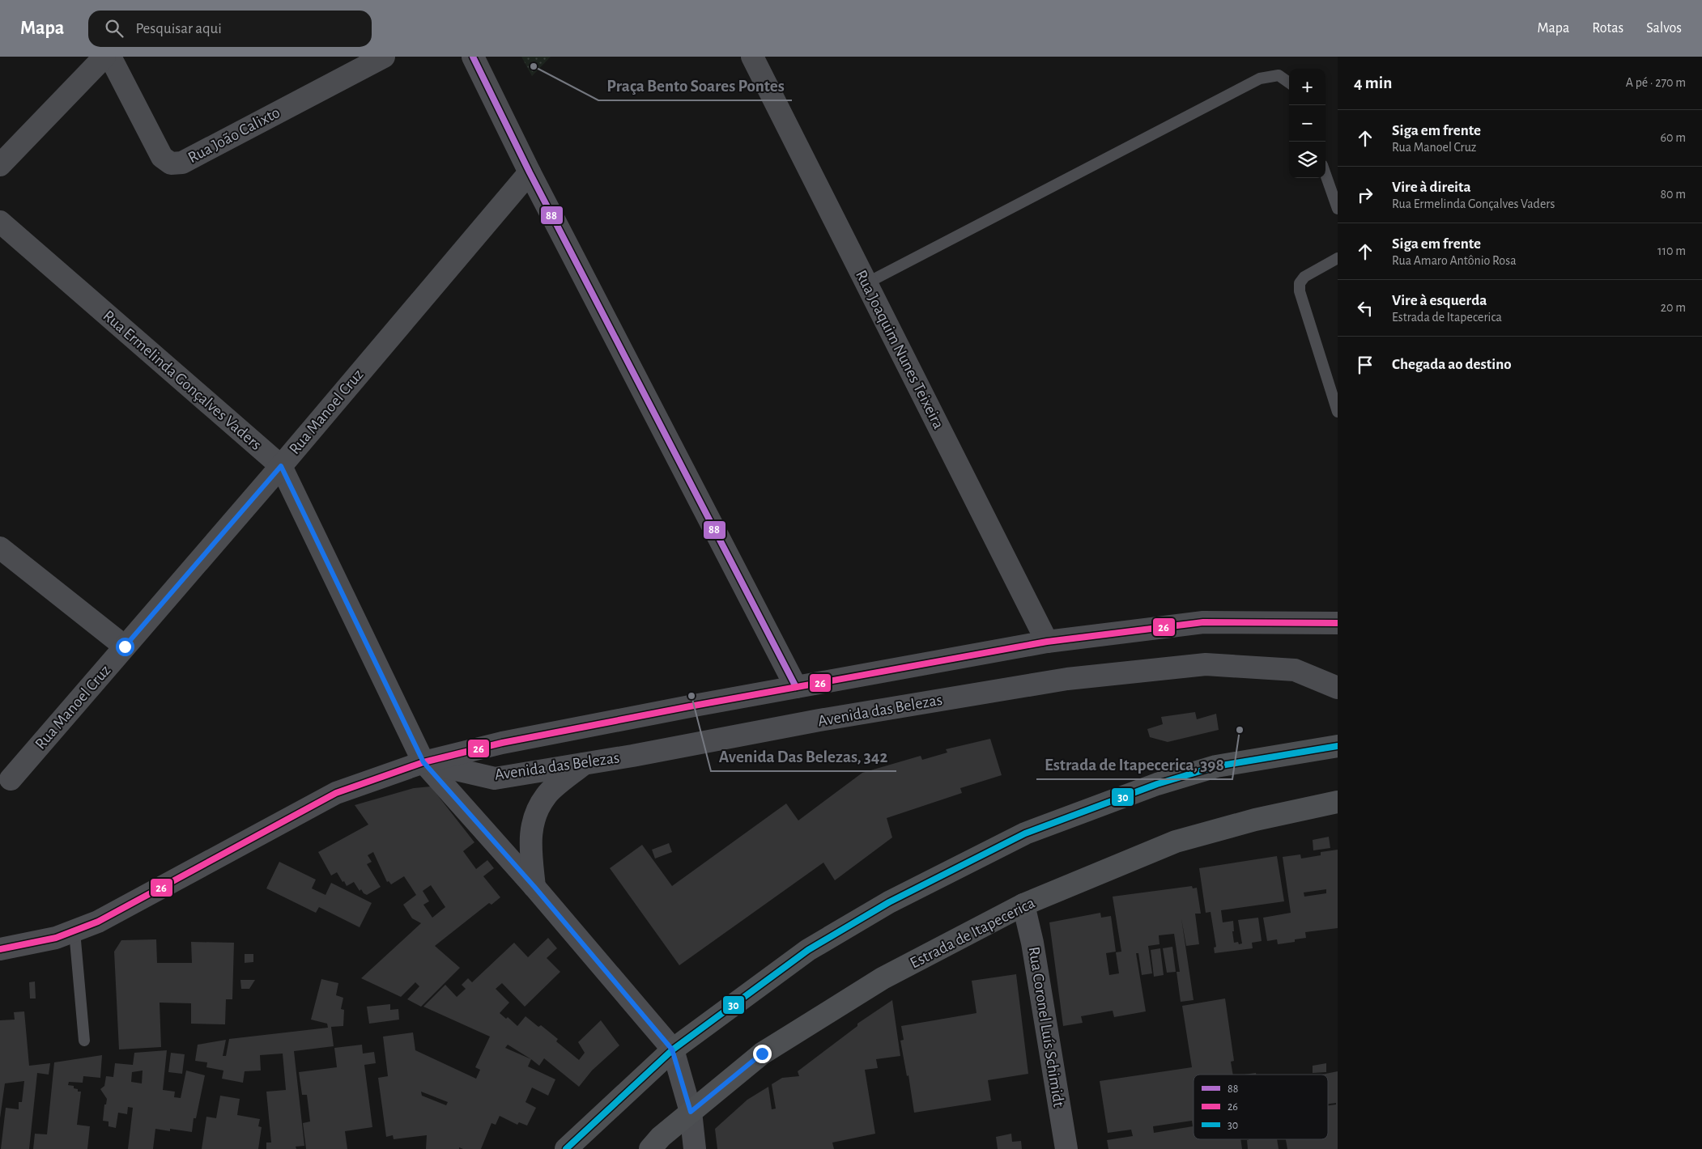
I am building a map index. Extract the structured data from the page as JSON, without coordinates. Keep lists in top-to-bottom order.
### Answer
{
  "streets": {
    "main road": ["Estrada de Itapecerica"],
    "street": [
      "Rua João Calixto",
      "Rua Joaquim Nunes Teixeira",
      "Rua Ermelinda Gonçalves Vaders",
      "Rua Manoel Cruz",
      "Avenida das Belezas",
      "Rua Coronel Luís Schimidt"
    ]
  },
  "crossings": [
    ["Rua Joaquim Nunes Teixeira", "Avenida das Belezas"],
    ["Rua Ermelinda Gonçalves Vaders", "Rua Manoel Cruz"],
    ["Rua Ermelinda Gonçalves Vaders", "Avenida das Belezas"],
    ["Estrada de Itapecerica", "Rua Coronel Luís Schimidt"]
  ],
  "places": ["Praça Bento Soares Pontes", "Avenida Das Belezas, 342", "Estrada de Itapecerica, 398"],
  "lines": ["transit line 88", "transit line 26", "transit line 30"],
  "legend": ["88", "26", "30"],
  "page": {
    "header": "Mapa",
    "search": "Pesquisar aqui",
    "nav": ["Mapa", "Rotas", "Salvos"],
    "heading": ["4 min", "A pé · 270 m"],
    "map_buttons": ["+", "−"],
    "list": [
      ["Siga em frente", "Rua Manoel Cruz", "60 m"],
      ["Vire à direita", "Rua Ermelinda Gonçalves Vaders", "80 m"],
      ["Siga em frente", "Rua Amaro Antônio Rosa", "110 m"],
      ["Vire à esquerda", "Estrada de Itapecerica", "20 m"],
      "Chegada ao destino"
    ]
  }
}
